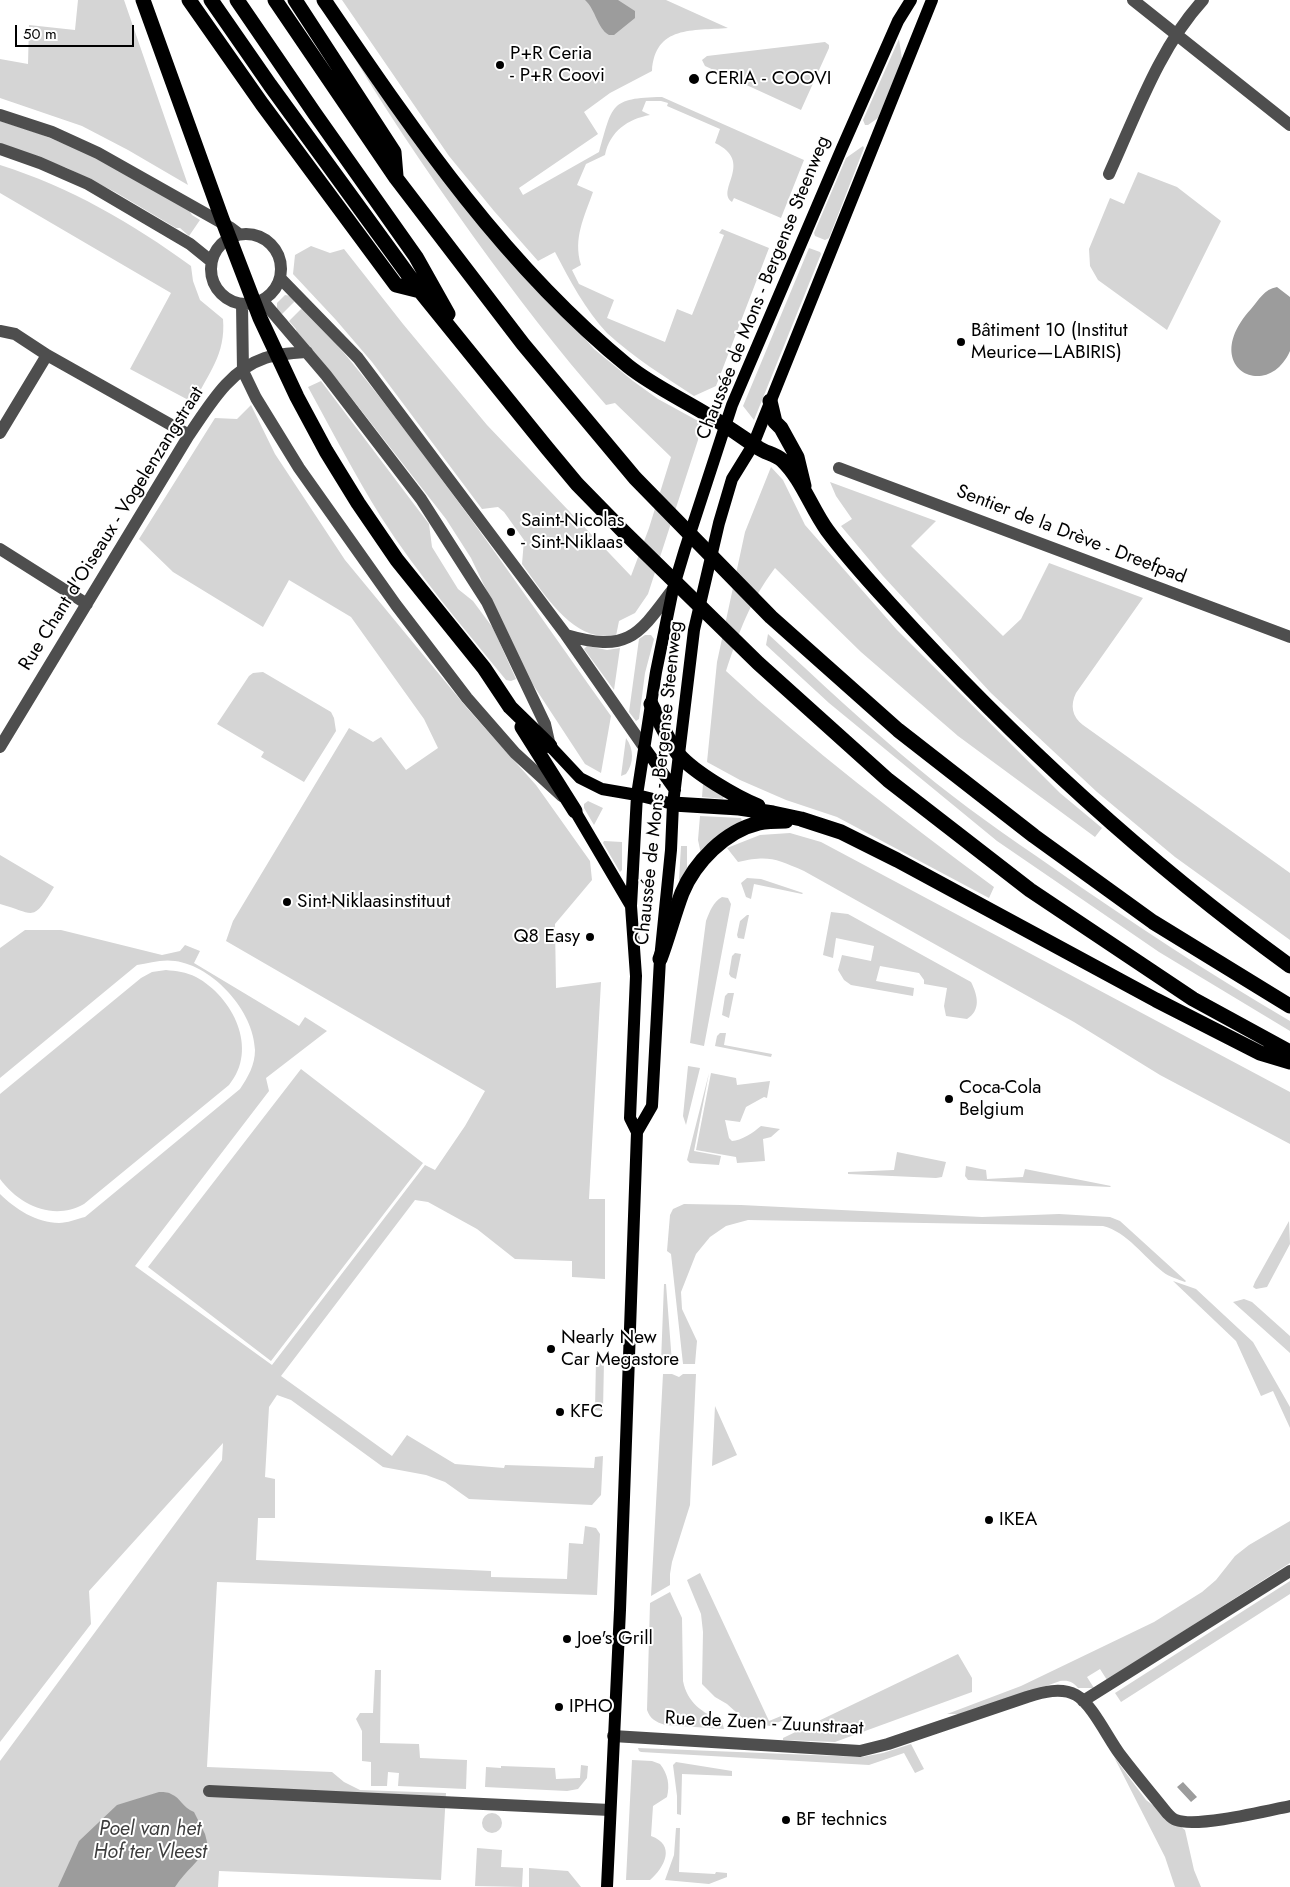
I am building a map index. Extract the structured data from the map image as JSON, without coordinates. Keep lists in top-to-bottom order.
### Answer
{
  "streets": {
    "main road": ["Chaussée de Mons - Bergense Steenweg"],
    "street": ["Rue Chant d'Oiseaux - Vogelenzangstraat", "Sentier de la Drève - Dreefpad", "Rue de Zuen - Zuunstraat"]
  },
  "crossings": [
    ["Chaussée de Mons - Bergense Steenweg", "Rue de Zuen - Zuunstraat"]
  ],
  "water": ["Poel van het Hof ter Vleest"],
  "places": [
    "P+R Ceria - P+R Coovi",
    "CERIA - COOVI",
    "Bâtiment 10 (Institut Meurice—LABIRIS)",
    "Saint-Nicolas - Sint-Niklaas",
    "Sint-Niklaasinstituut",
    "Q8 Easy",
    "Coca-Cola Belgium",
    "Nearly New Car Megastore",
    "KFC",
    "IKEA",
    "Joe's Grill",
    "IPHO",
    "BF technics"
  ],
  "scale_bar": "50 m"
}
